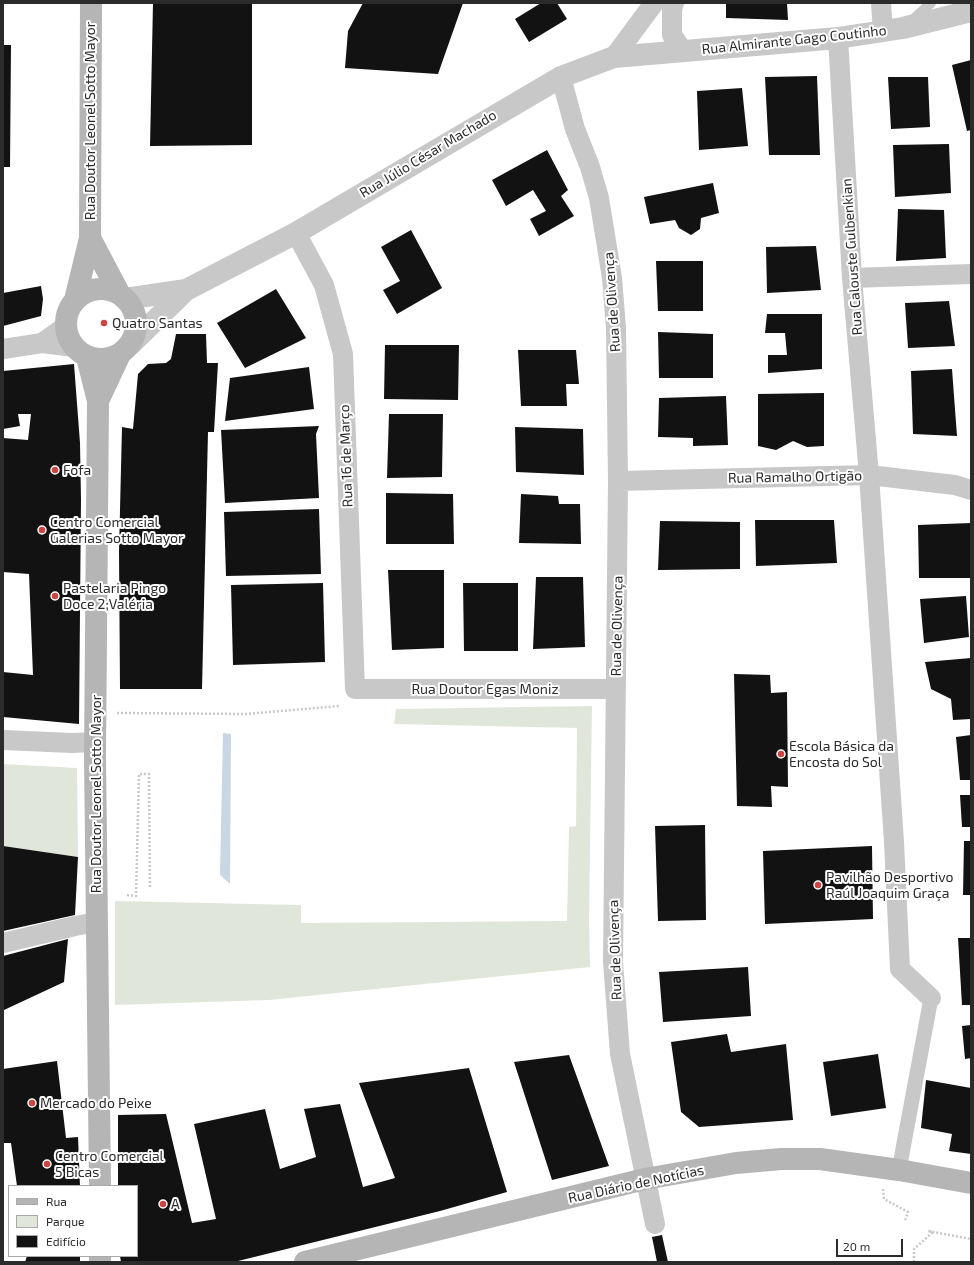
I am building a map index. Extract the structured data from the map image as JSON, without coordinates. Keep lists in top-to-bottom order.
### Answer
{
  "streets": {
    "main road": ["Rua Doutor Leonel Sotto Mayor", "Rua Diário de Notícias"],
    "street": [
      "Rua Almirante Gago Coutinho",
      "Rua Júlio César Machado",
      "Rua Calouste Gulbenkian",
      "Rua de Olivença",
      "Rua 16 de Março",
      "Rua Ramalho Ortigão",
      "Rua Doutor Egas Moniz"
    ]
  },
  "crossings": [
    ["Rua Almirante Gago Coutinho", "Rua Júlio César Machado"],
    ["Rua Almirante Gago Coutinho", "Rua Calouste Gulbenkian"],
    ["Rua Júlio César Machado", "Rua de Olivença"],
    ["Rua Júlio César Machado", "Rua 16 de Março"],
    ["Rua Calouste Gulbenkian", "Rua Ramalho Ortigão"],
    ["Rua de Olivença", "Rua Ramalho Ortigão"],
    ["Rua de Olivença", "Rua Doutor Egas Moniz"],
    ["Rua de Olivença", "Rua Diário de Notícias"],
    ["Rua 16 de Março", "Rua Doutor Egas Moniz"]
  ],
  "places": [
    "Quatro Santas",
    "Fofa",
    "Centro Comercial Galerias Sotto Mayor",
    "Pastelaria Pingo Doce 2;Valéria",
    "Escola Básica da Encosta do Sol",
    "Pavilhão Desportivo Raúl Joaquim Graça",
    "Mercado do Peixe",
    "Centro Comercial 5 Bicas",
    "A"
  ],
  "legend": ["Rua", "Parque", "Edifício"],
  "scale_bar": "20 m"
}
